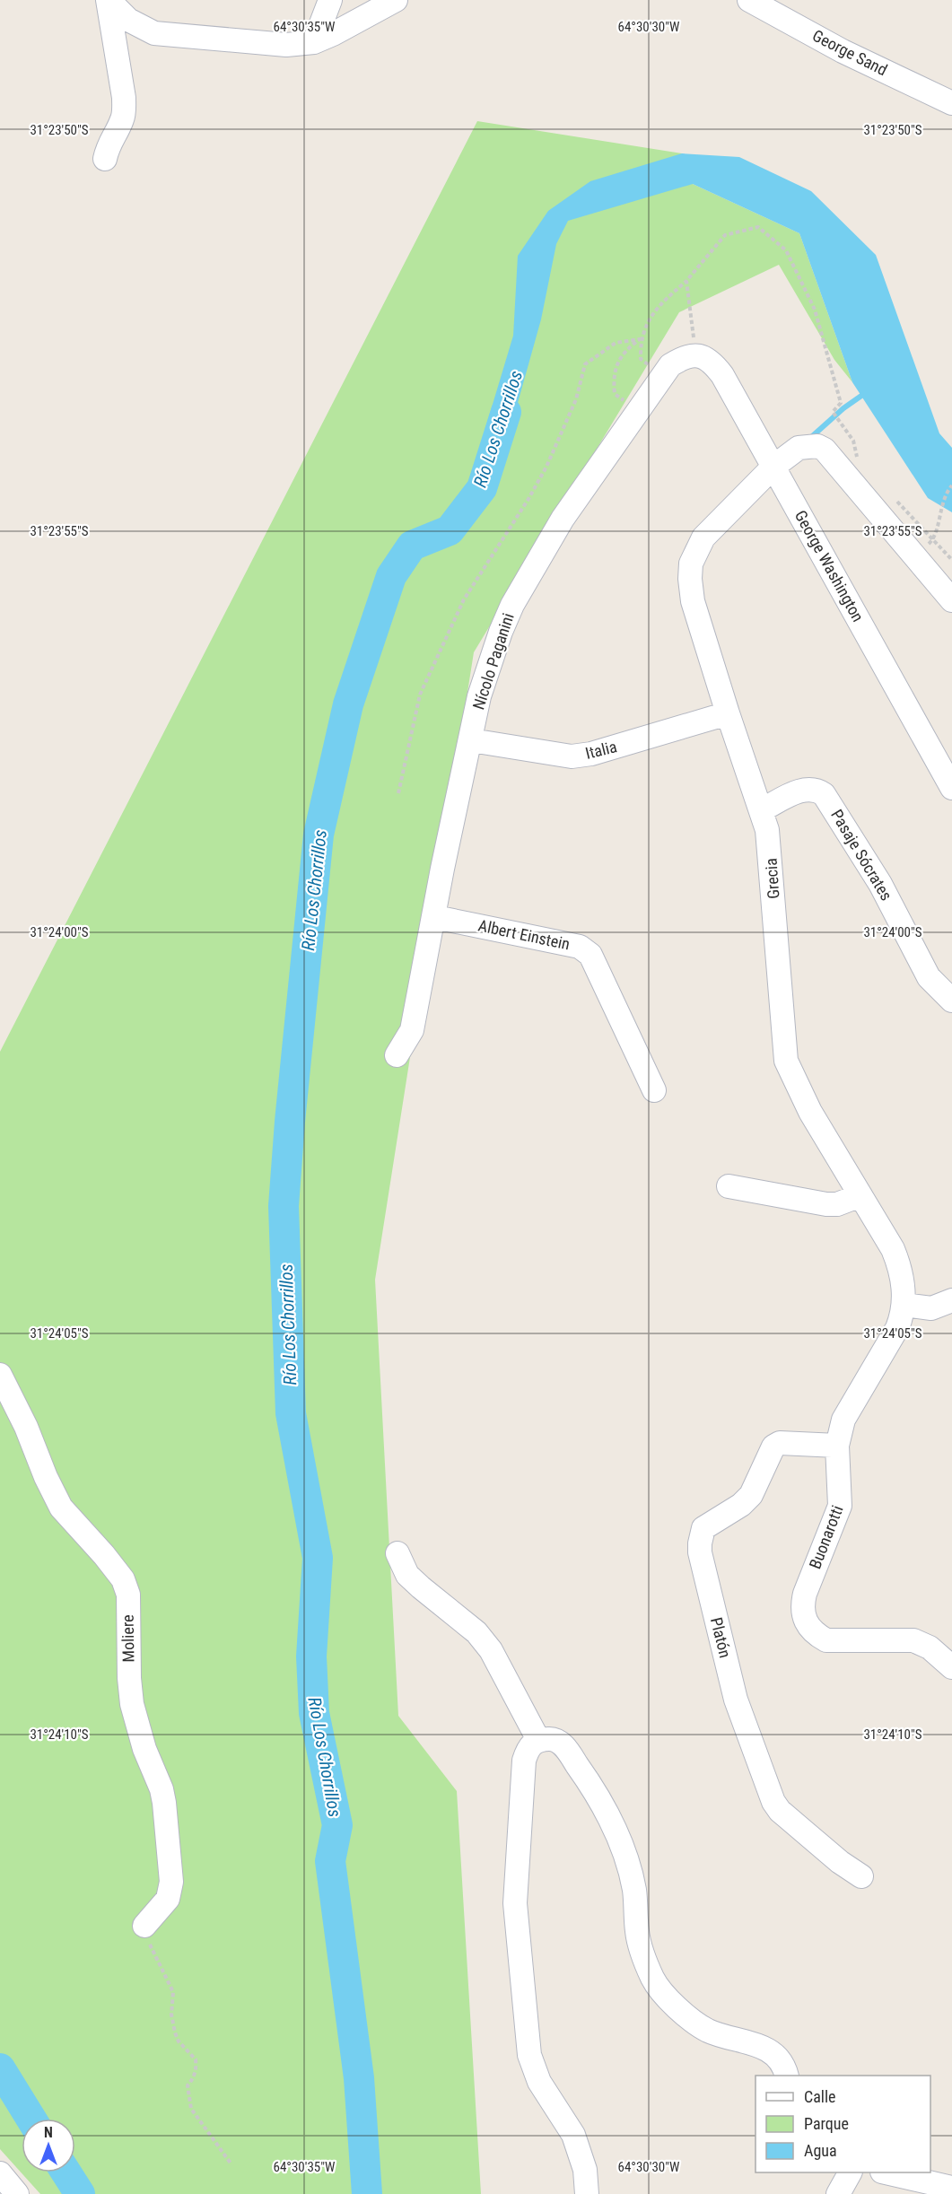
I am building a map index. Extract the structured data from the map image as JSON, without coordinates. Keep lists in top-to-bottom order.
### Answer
{
  "streets": {
    "street": [
      "George Sand",
      "George Washington",
      "Nícolo Paganini",
      "Italia",
      "Pasaje Sócrates",
      "Grecia",
      "Albert Einstein",
      "Buonarotti",
      "Platón",
      "Moliere"
    ]
  },
  "crossings": [
    ["George Washington", "Nícolo Paganini"],
    ["George Washington", "Grecia"],
    ["Nícolo Paganini", "Italia"],
    ["Nícolo Paganini", "Albert Einstein"],
    ["Italia", "Grecia"],
    ["Pasaje Sócrates", "Grecia"],
    ["Grecia", "Buonarotti"],
    ["Buonarotti", "Platón"]
  ],
  "water": ["Río Los Chorrillos"],
  "legend": ["Calle", "Parque", "Agua"],
  "north": "top",
  "coordinates": [
    "64°30'35\"W",
    "64°30'30\"W",
    "31°23'50\"S",
    "31°23'55\"S",
    "31°24'00\"S",
    "31°24'05\"S",
    "31°24'10\"S"
  ]
}
